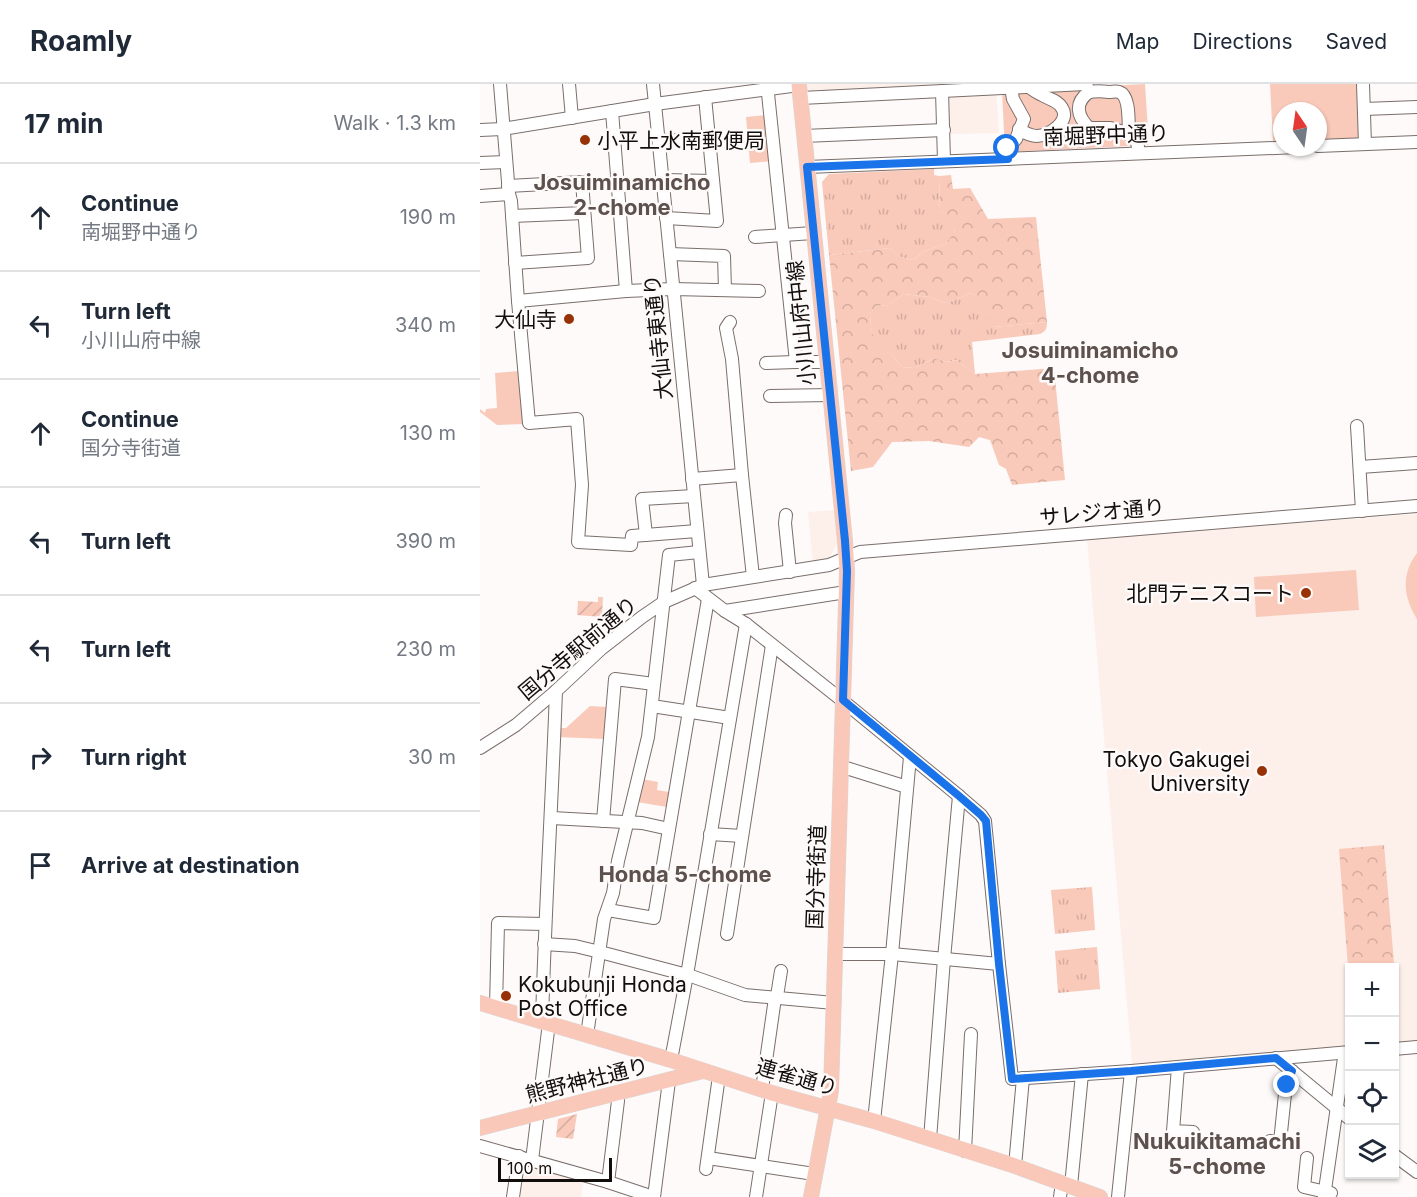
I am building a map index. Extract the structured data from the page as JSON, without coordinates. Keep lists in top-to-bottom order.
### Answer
{
  "streets": {
    "main road": [
      "小川山府中線",
      "国分寺街道",
      "連雀通り",
      "熊野神社通り"
    ],
    "street": [
      "南堀野中通り",
      "大仙寺東通り",
      "サレジオ通り",
      "国分寺駅前通り"
    ]
  },
  "crossings": [
    ["南堀野中通り", "小川山府中線"],
    ["小川山府中線", "サレジオ通り"],
    ["小川山府中線", "国分寺駅前通り"],
    ["小川山府中線", "国分寺街道"],
    ["大仙寺東通り", "国分寺駅前通り"],
    ["サレジオ通り", "国分寺駅前通り"],
    ["サレジオ通り", "国分寺街道"],
    ["国分寺駅前通り", "国分寺街道"],
    ["国分寺街道", "連雀通り"],
    ["連雀通り", "熊野神社通り"]
  ],
  "districts": [
    "Josuiminamicho 2-chome",
    "Josuiminamicho 4-chome",
    "Honda 5-chome",
    "Nukuikitamachi 5-chome"
  ],
  "places": [
    "小平上水南郵便局",
    "大仙寺",
    "北門テニスコート",
    "Tokyo Gakugei University",
    "Kokubunji Honda Post Office"
  ],
  "scale_bar": "100 m",
  "north": "top",
  "page": {
    "header": "Roamly",
    "nav": ["Map", "Directions", "Saved"],
    "heading": ["17 min", "Walk · 1.3 km"],
    "list": [
      ["Continue", "南堀野中通り", "190 m"],
      ["Turn left", "小川山府中線", "340 m"],
      ["Continue", "国分寺街道", "130 m"],
      ["Turn left", "390 m"],
      ["Turn left", "230 m"],
      ["Turn right", "30 m"],
      "Arrive at destination"
    ],
    "map_buttons": ["+", "−"],
    "scale": "100 m"
  }
}
